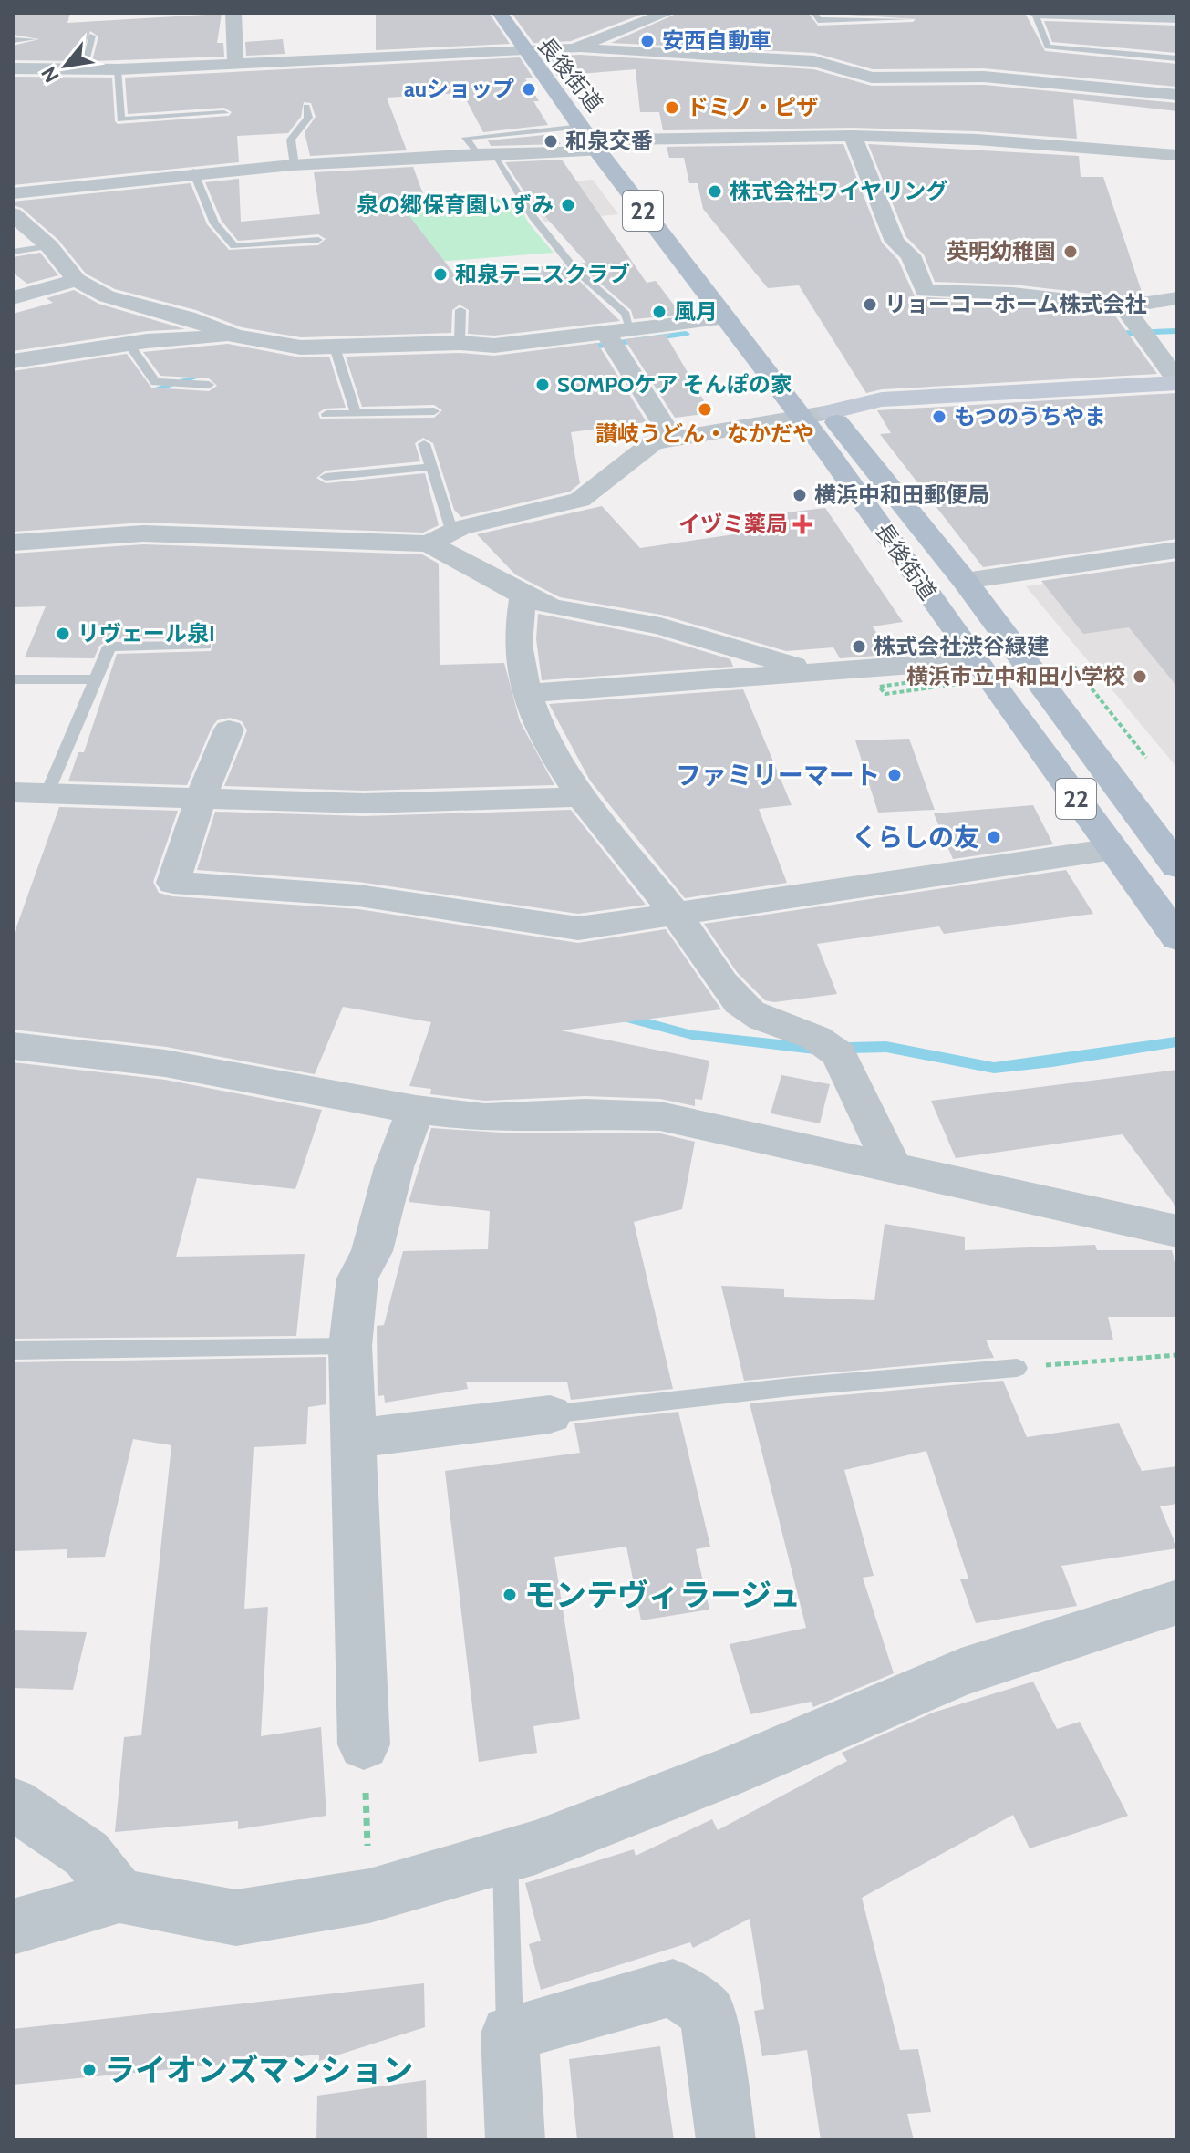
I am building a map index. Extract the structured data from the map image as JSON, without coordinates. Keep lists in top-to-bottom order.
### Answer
{
  "streets": {
    "main road": ["長後街道", "22"]
  },
  "places": {
    "other": [
      "安西自動車",
      "auショップ",
      "ドミノ・ピザ",
      "和泉交番",
      "株式会社ワイヤリング",
      "泉の郷保育園いずみ",
      "英明幼稚園",
      "和泉テニスクラブ",
      "リョーコーホーム株式会社",
      "風月",
      "SOMPOケア そんぽの家",
      "讃岐うどん・なかだや",
      "もつのうちやま",
      "横浜中和田郵便局",
      "リヴェール泉I",
      "株式会社渋谷緑建",
      "横浜市立中和田小学校",
      "ファミリーマート",
      "くらしの友",
      "モンテヴィラージュ",
      "ライオンズマンション"
    ],
    "health": ["イヅミ薬局"]
  },
  "north": "bottom left"
}
